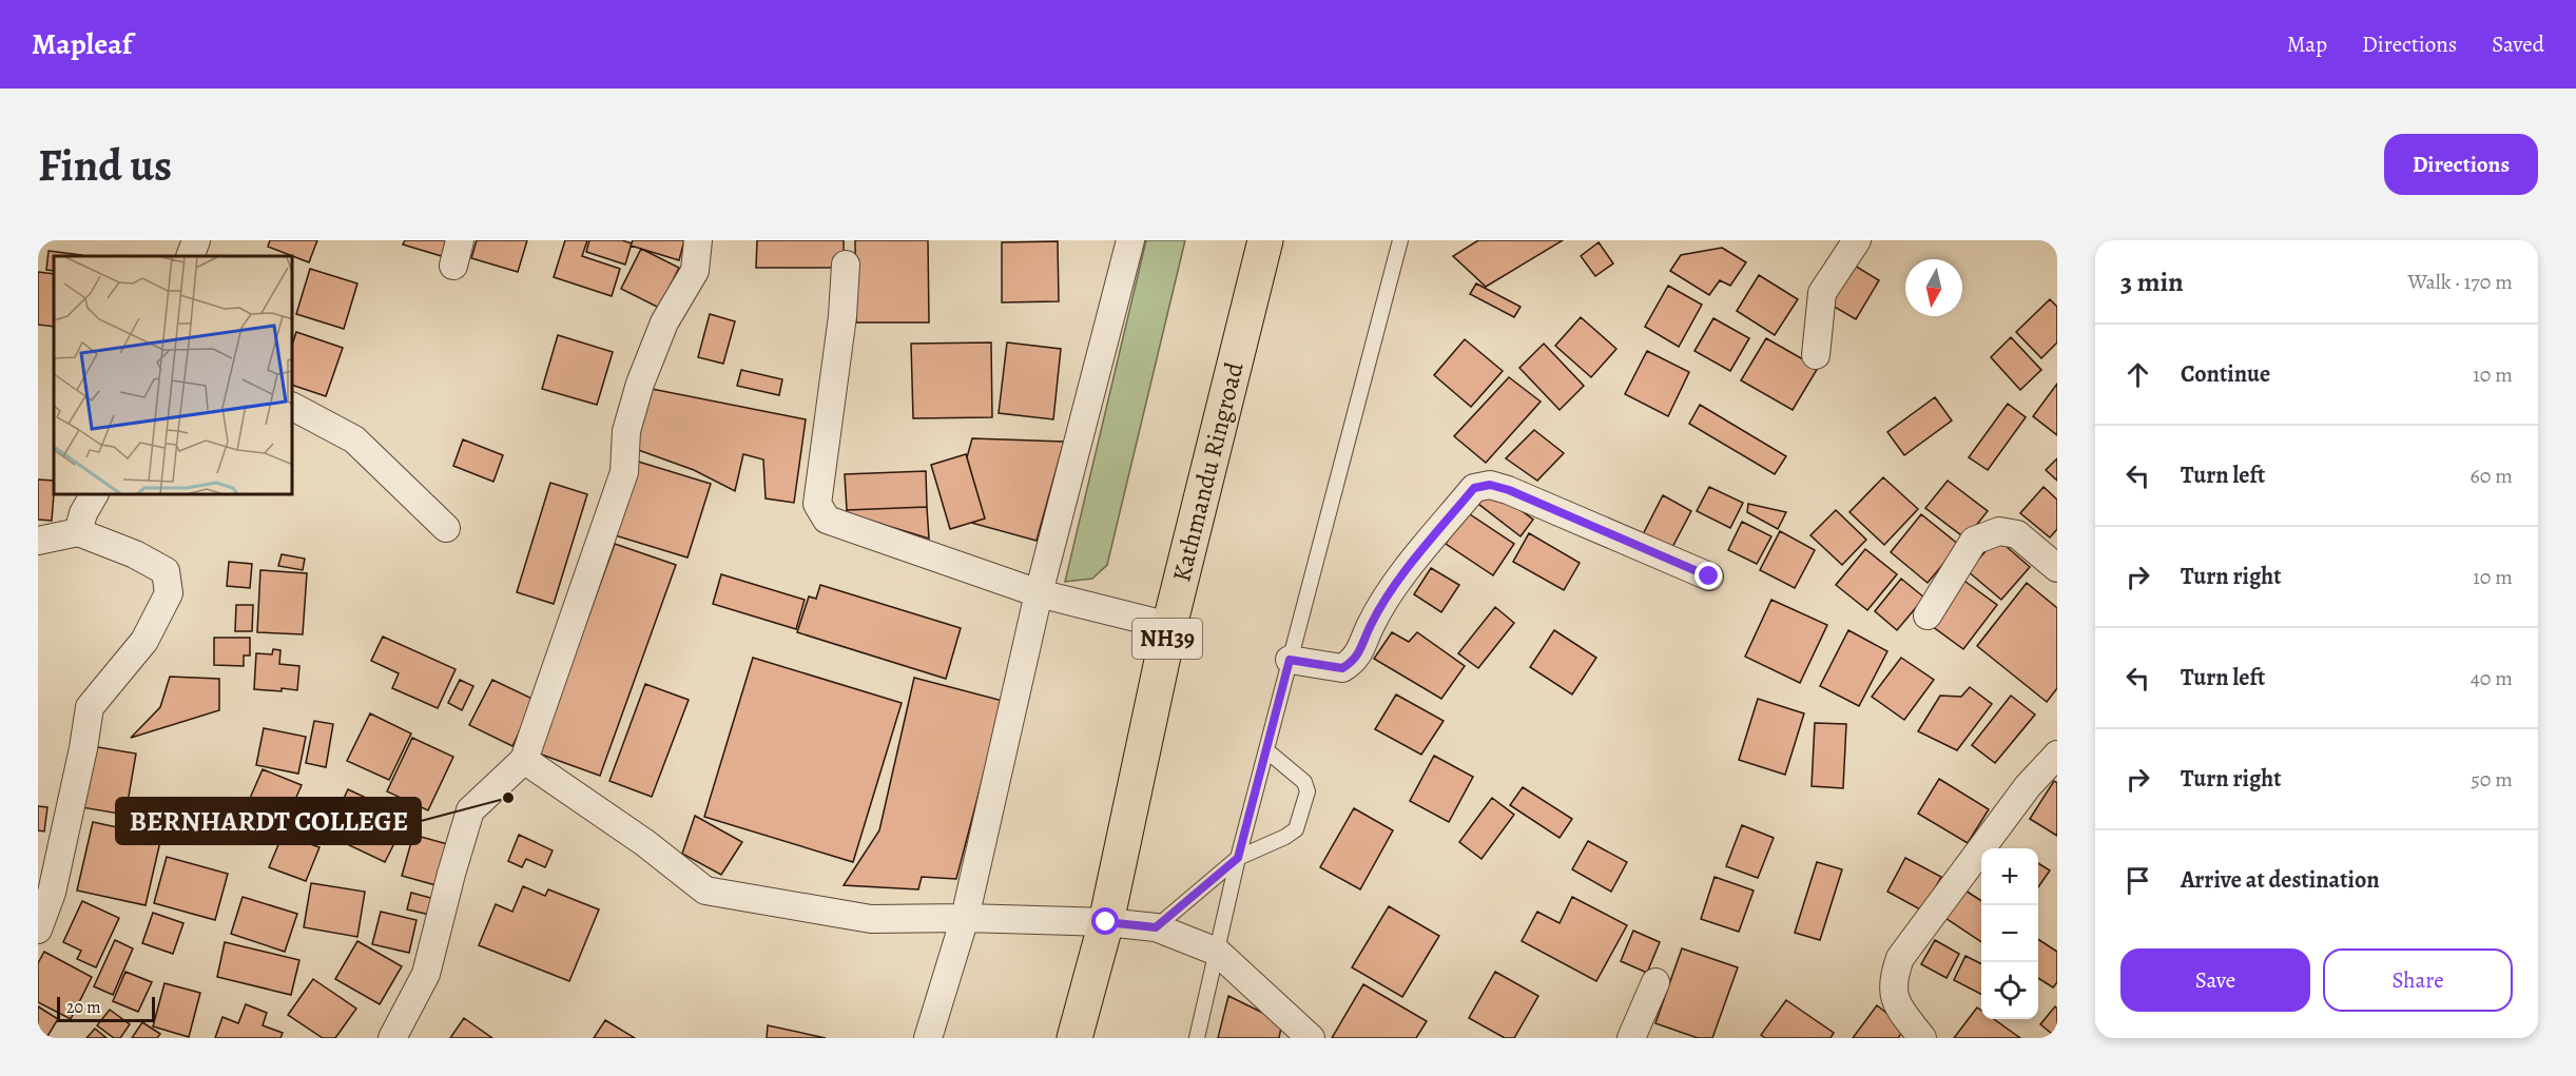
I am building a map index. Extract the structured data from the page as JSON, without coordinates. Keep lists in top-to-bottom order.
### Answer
{
  "streets": {
    "highway": ["Kathmandu Ringroad", "NH39"]
  },
  "places": ["BERNHARDT COLLEGE"],
  "scale_bar": "20 m",
  "north": "bottom",
  "page": {
    "header": "Mapleaf",
    "nav": ["Map", "Directions", "Saved"],
    "buttons": [
      "Directions",
      ["Save", "Share"]
    ],
    "title": "Find us",
    "heading": ["3 min", "Walk · 170 m"],
    "list": [
      ["Continue", "10 m"],
      ["Turn left", "60 m"],
      ["Turn right", "10 m"],
      ["Turn left", "40 m"],
      ["Turn right", "50 m"],
      "Arrive at destination"
    ],
    "map_buttons": ["+", "−"],
    "scale": "20 m"
  }
}
